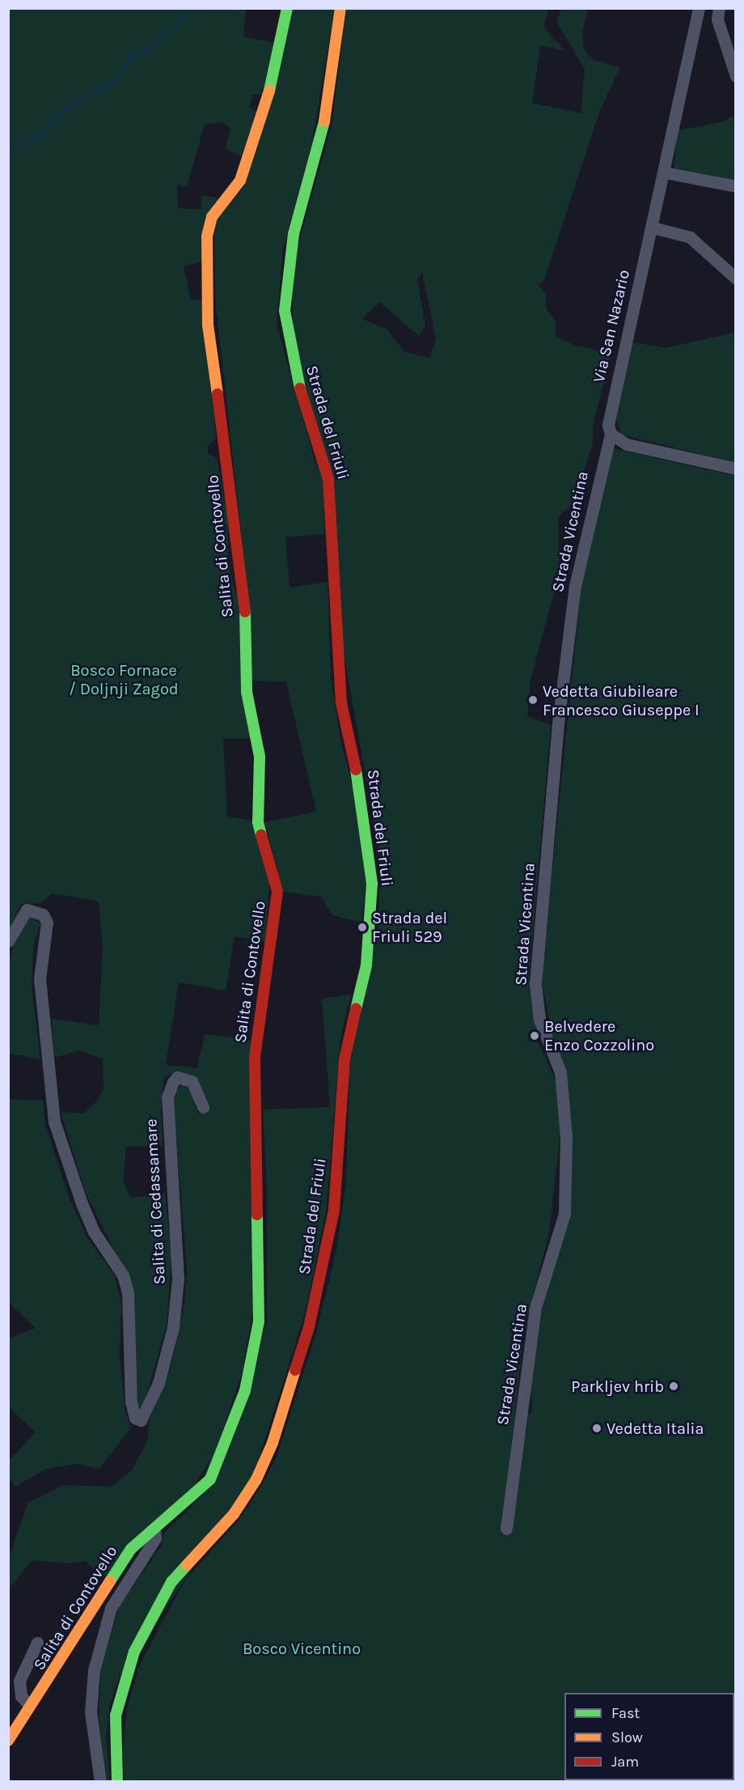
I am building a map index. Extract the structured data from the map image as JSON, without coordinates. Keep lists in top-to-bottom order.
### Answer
{
  "streets": {
    "main road": ["Strada del Friuli", "Salita di Contovello"],
    "street": ["Via San Nazario", "Strada Vicentina", "Salita di Cedassamare"]
  },
  "crossings": [
    ["Via San Nazario", "Strada Vicentina"]
  ],
  "parks": ["Bosco Fornace / Doljnji Zagod", "Bosco Vicentino"],
  "places": [
    "Vedetta Giubileare Francesco Giuseppe I",
    "Strada del Friuli 529",
    "Belvedere Enzo Cozzolino",
    "Parkljev hrib",
    "Vedetta Italia"
  ],
  "legend": ["Fast", "Slow", "Jam"]
}
